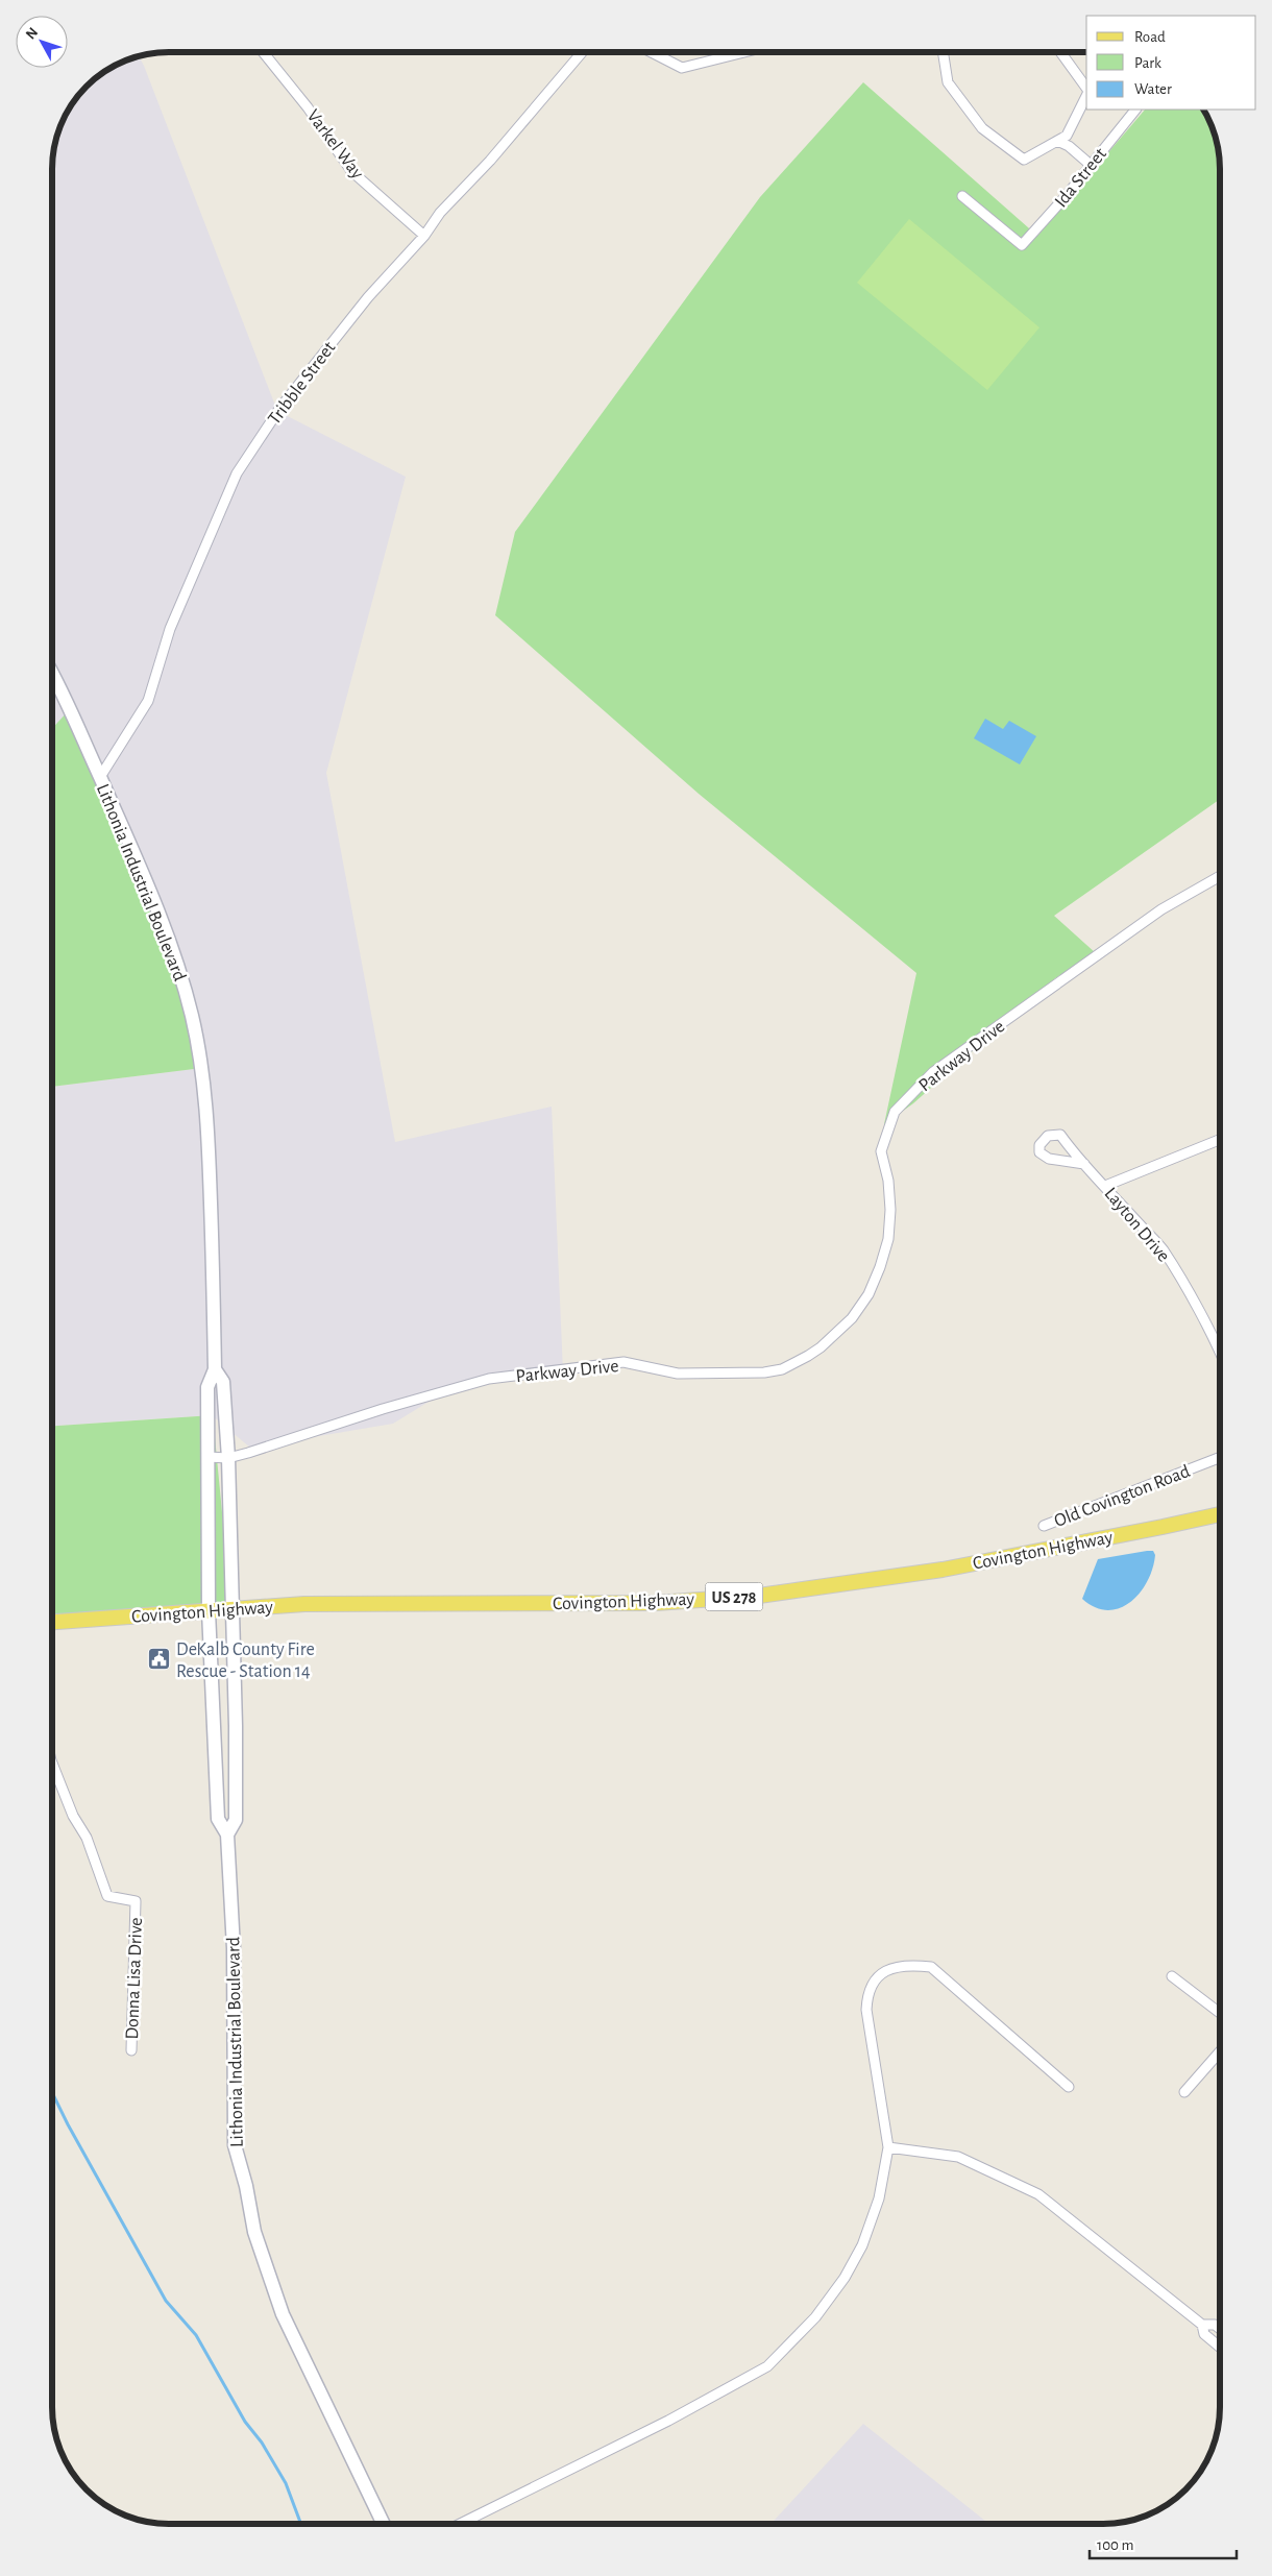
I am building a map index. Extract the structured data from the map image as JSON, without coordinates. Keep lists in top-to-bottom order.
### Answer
{
  "streets": {
    "main road": ["Lithonia Industrial Boulevard", "Covington Highway", "US 278"],
    "street": [
      "Varkel Way",
      "Ida Street",
      "Tribble Street",
      "Parkway Drive",
      "Layton Drive",
      "Old Covington Road",
      "Donna Lisa Drive"
    ]
  },
  "crossings": [
    ["Varkel Way", "Tribble Street"],
    ["Tribble Street", "Lithonia Industrial Boulevard"],
    ["Lithonia Industrial Boulevard", "Parkway Drive"],
    ["Lithonia Industrial Boulevard", "Covington Highway"]
  ],
  "places": {
    "public building": ["DeKalb County Fire Rescue - Station 14"]
  },
  "legend": ["Road", "Park", "Water"],
  "scale_bar": "100 m",
  "north": "top left"
}
